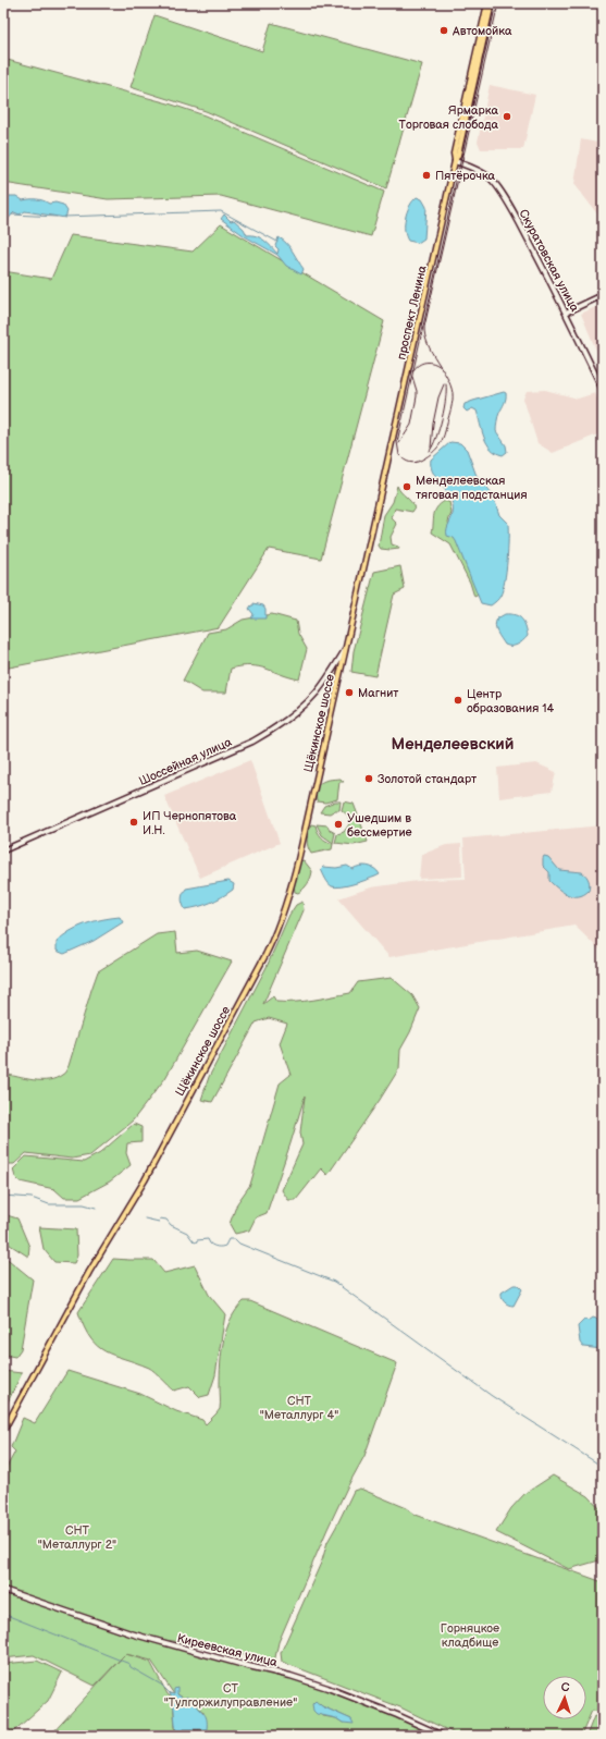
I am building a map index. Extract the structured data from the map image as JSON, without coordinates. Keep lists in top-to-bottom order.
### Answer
{
  "streets": {
    "main road": ["проспект Ленина", "Щёкинское шоссе"],
    "street": ["Скуратовская улица", "Шоссейная улица", "Киреевская улица"]
  },
  "crossings": [
    ["Скуратовская улица", "проспект Ленина"],
    ["проспект Ленина", "Щёкинское шоссе"],
    ["проспект Ленина", "Шоссейная улица"],
    ["Щёкинское шоссе", "Шоссейная улица"]
  ],
  "districts": ["Менделеевский"],
  "parks": [
    "СНТ \"Металлург 4\"",
    "СНТ \"Металлург 2\"",
    "Горняцкое кладбище",
    "СТ \"Тулгоржилуправление\""
  ],
  "places": [
    "Автомойка",
    "Ярмарка Торговая слобода",
    "Пятёрочка",
    "Менделеевская тяговая подстанция",
    "Магнит",
    "Центр образования 14",
    "Золотой стандарт",
    "ИП Чернопятова И.Н.",
    "Ушедшим в бессмертие"
  ],
  "north": "top"
}
